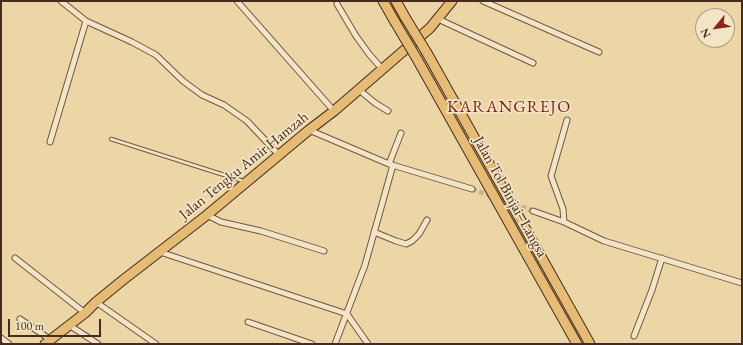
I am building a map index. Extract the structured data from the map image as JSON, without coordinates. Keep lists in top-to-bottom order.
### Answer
{
  "streets": {
    "highway": ["Jalan Tengku Amir Hamzah", "Jalan Tol Binjai–Langsa"]
  },
  "districts": ["KARANGREJO"],
  "scale_bar": "100 m",
  "north": "bottom left"
}
